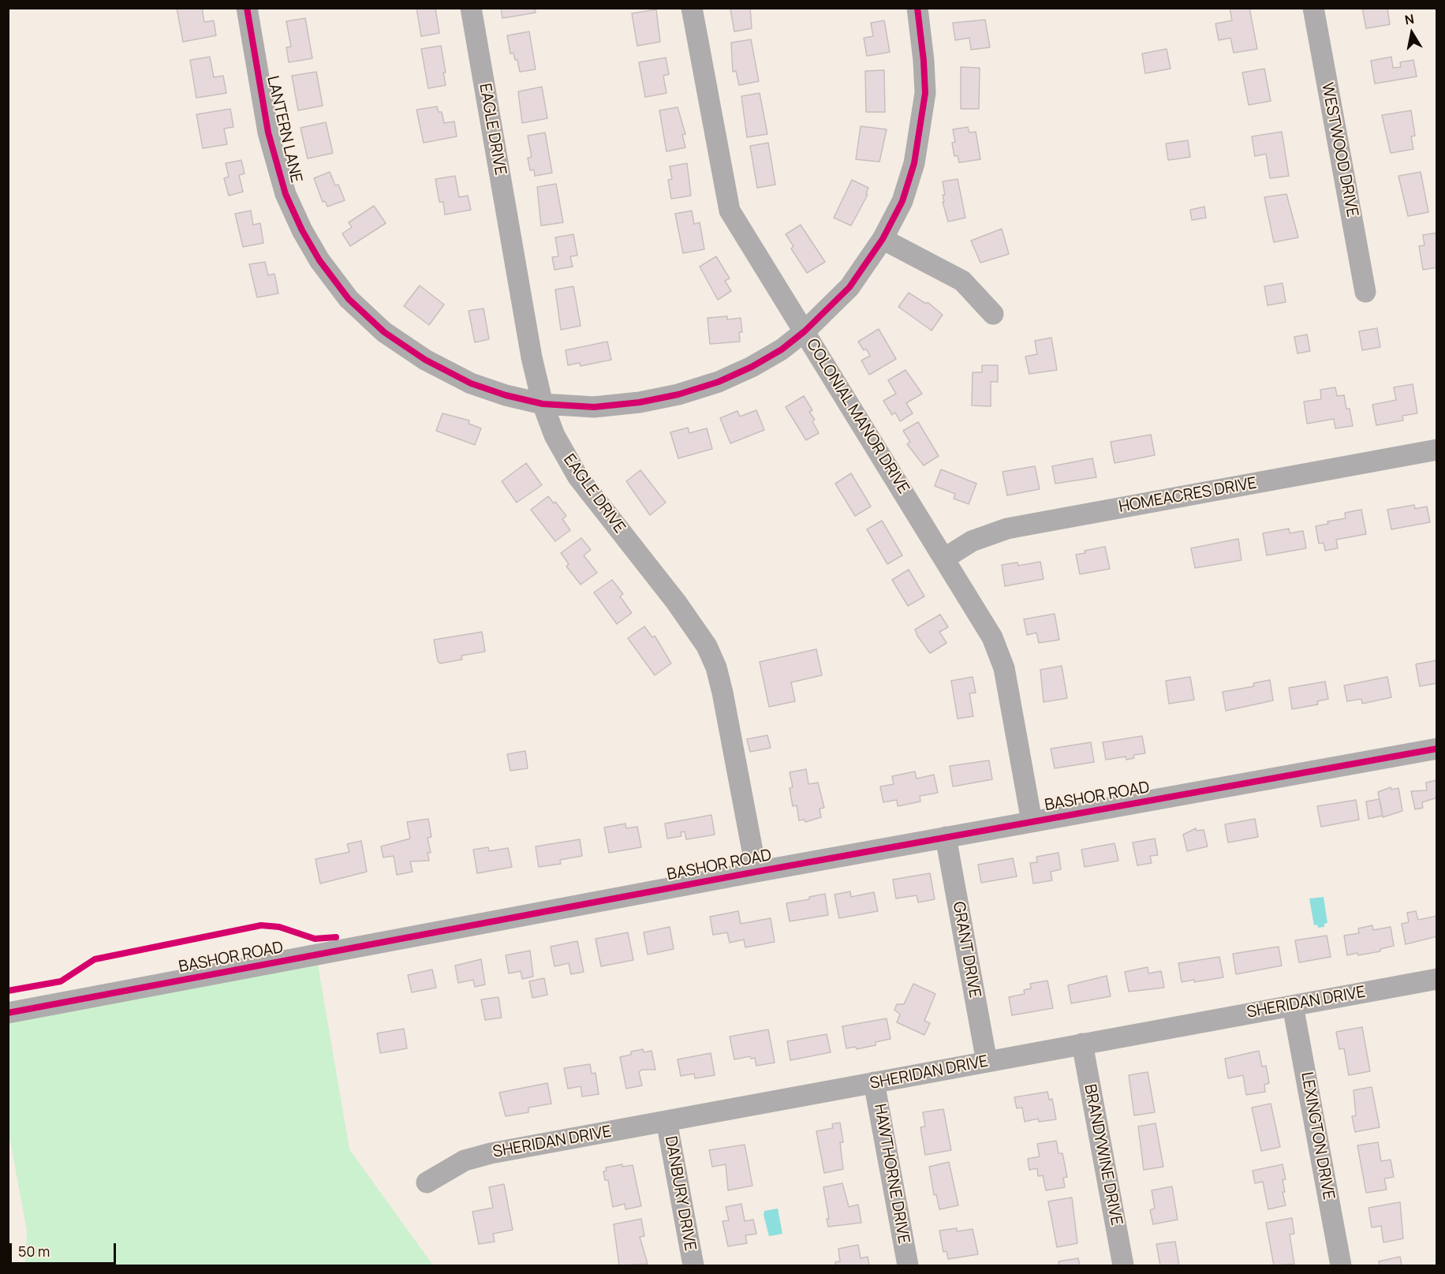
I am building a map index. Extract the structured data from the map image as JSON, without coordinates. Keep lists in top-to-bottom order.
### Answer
{
  "streets": {
    "street": [
      "LANTERN LANE",
      "EAGLE DRIVE",
      "WESTWOOD DRIVE",
      "COLONIAL MANOR DRIVE",
      "HOMEACRES DRIVE",
      "BASHOR ROAD",
      "GRANT DRIVE",
      "SHERIDAN DRIVE",
      "LEXINGTON DRIVE",
      "BRANDYWINE DRIVE",
      "HAWTHORNE DRIVE",
      "DANBURY DRIVE"
    ]
  },
  "crossings": [
    ["LANTERN LANE", "EAGLE DRIVE"],
    ["LANTERN LANE", "COLONIAL MANOR DRIVE"],
    ["EAGLE DRIVE", "BASHOR ROAD"],
    ["COLONIAL MANOR DRIVE", "HOMEACRES DRIVE"],
    ["COLONIAL MANOR DRIVE", "BASHOR ROAD"],
    ["BASHOR ROAD", "GRANT DRIVE"],
    ["GRANT DRIVE", "SHERIDAN DRIVE"],
    ["SHERIDAN DRIVE", "LEXINGTON DRIVE"],
    ["SHERIDAN DRIVE", "BRANDYWINE DRIVE"],
    ["SHERIDAN DRIVE", "HAWTHORNE DRIVE"],
    ["SHERIDAN DRIVE", "DANBURY DRIVE"]
  ],
  "scale_bar": "50 m",
  "north": "top"
}
